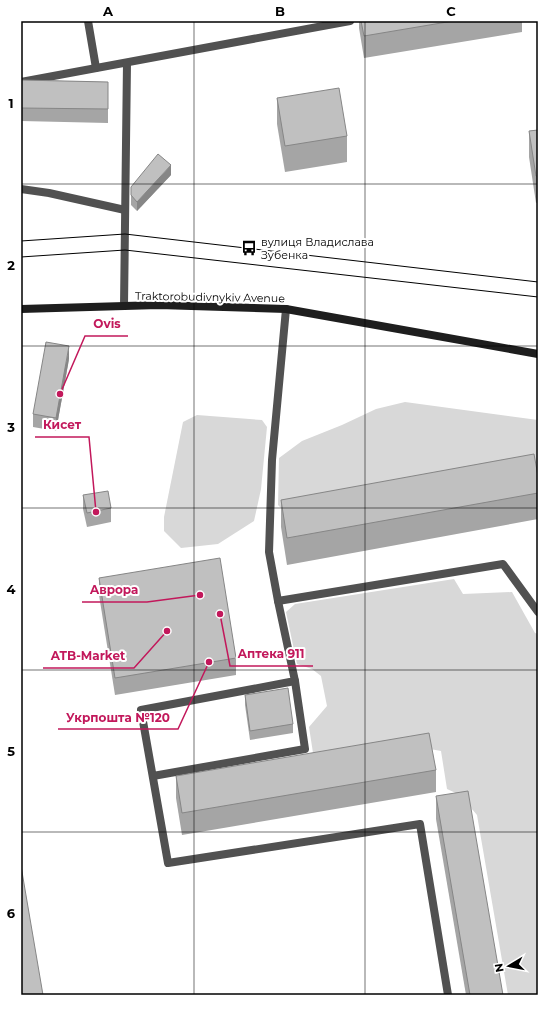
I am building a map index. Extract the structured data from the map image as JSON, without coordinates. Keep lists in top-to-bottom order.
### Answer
{
  "streets": {
    "main road": ["Traktorobudivnykiv Avenue"]
  },
  "places": {
    "bus stop": ["вулиця Владислава Зубенка"],
    "other": [
      "Ovis",
      "Кисет",
      "Аврора",
      "Аптека 911",
      "ATB-Market",
      "Укрпошта №120"
    ]
  },
  "north": "left",
  "grid": {
    "columns": ["A", "B", "C"],
    "rows": [
      "1",
      "2",
      "3",
      "4",
      "5",
      "6"
    ]
  }
}
